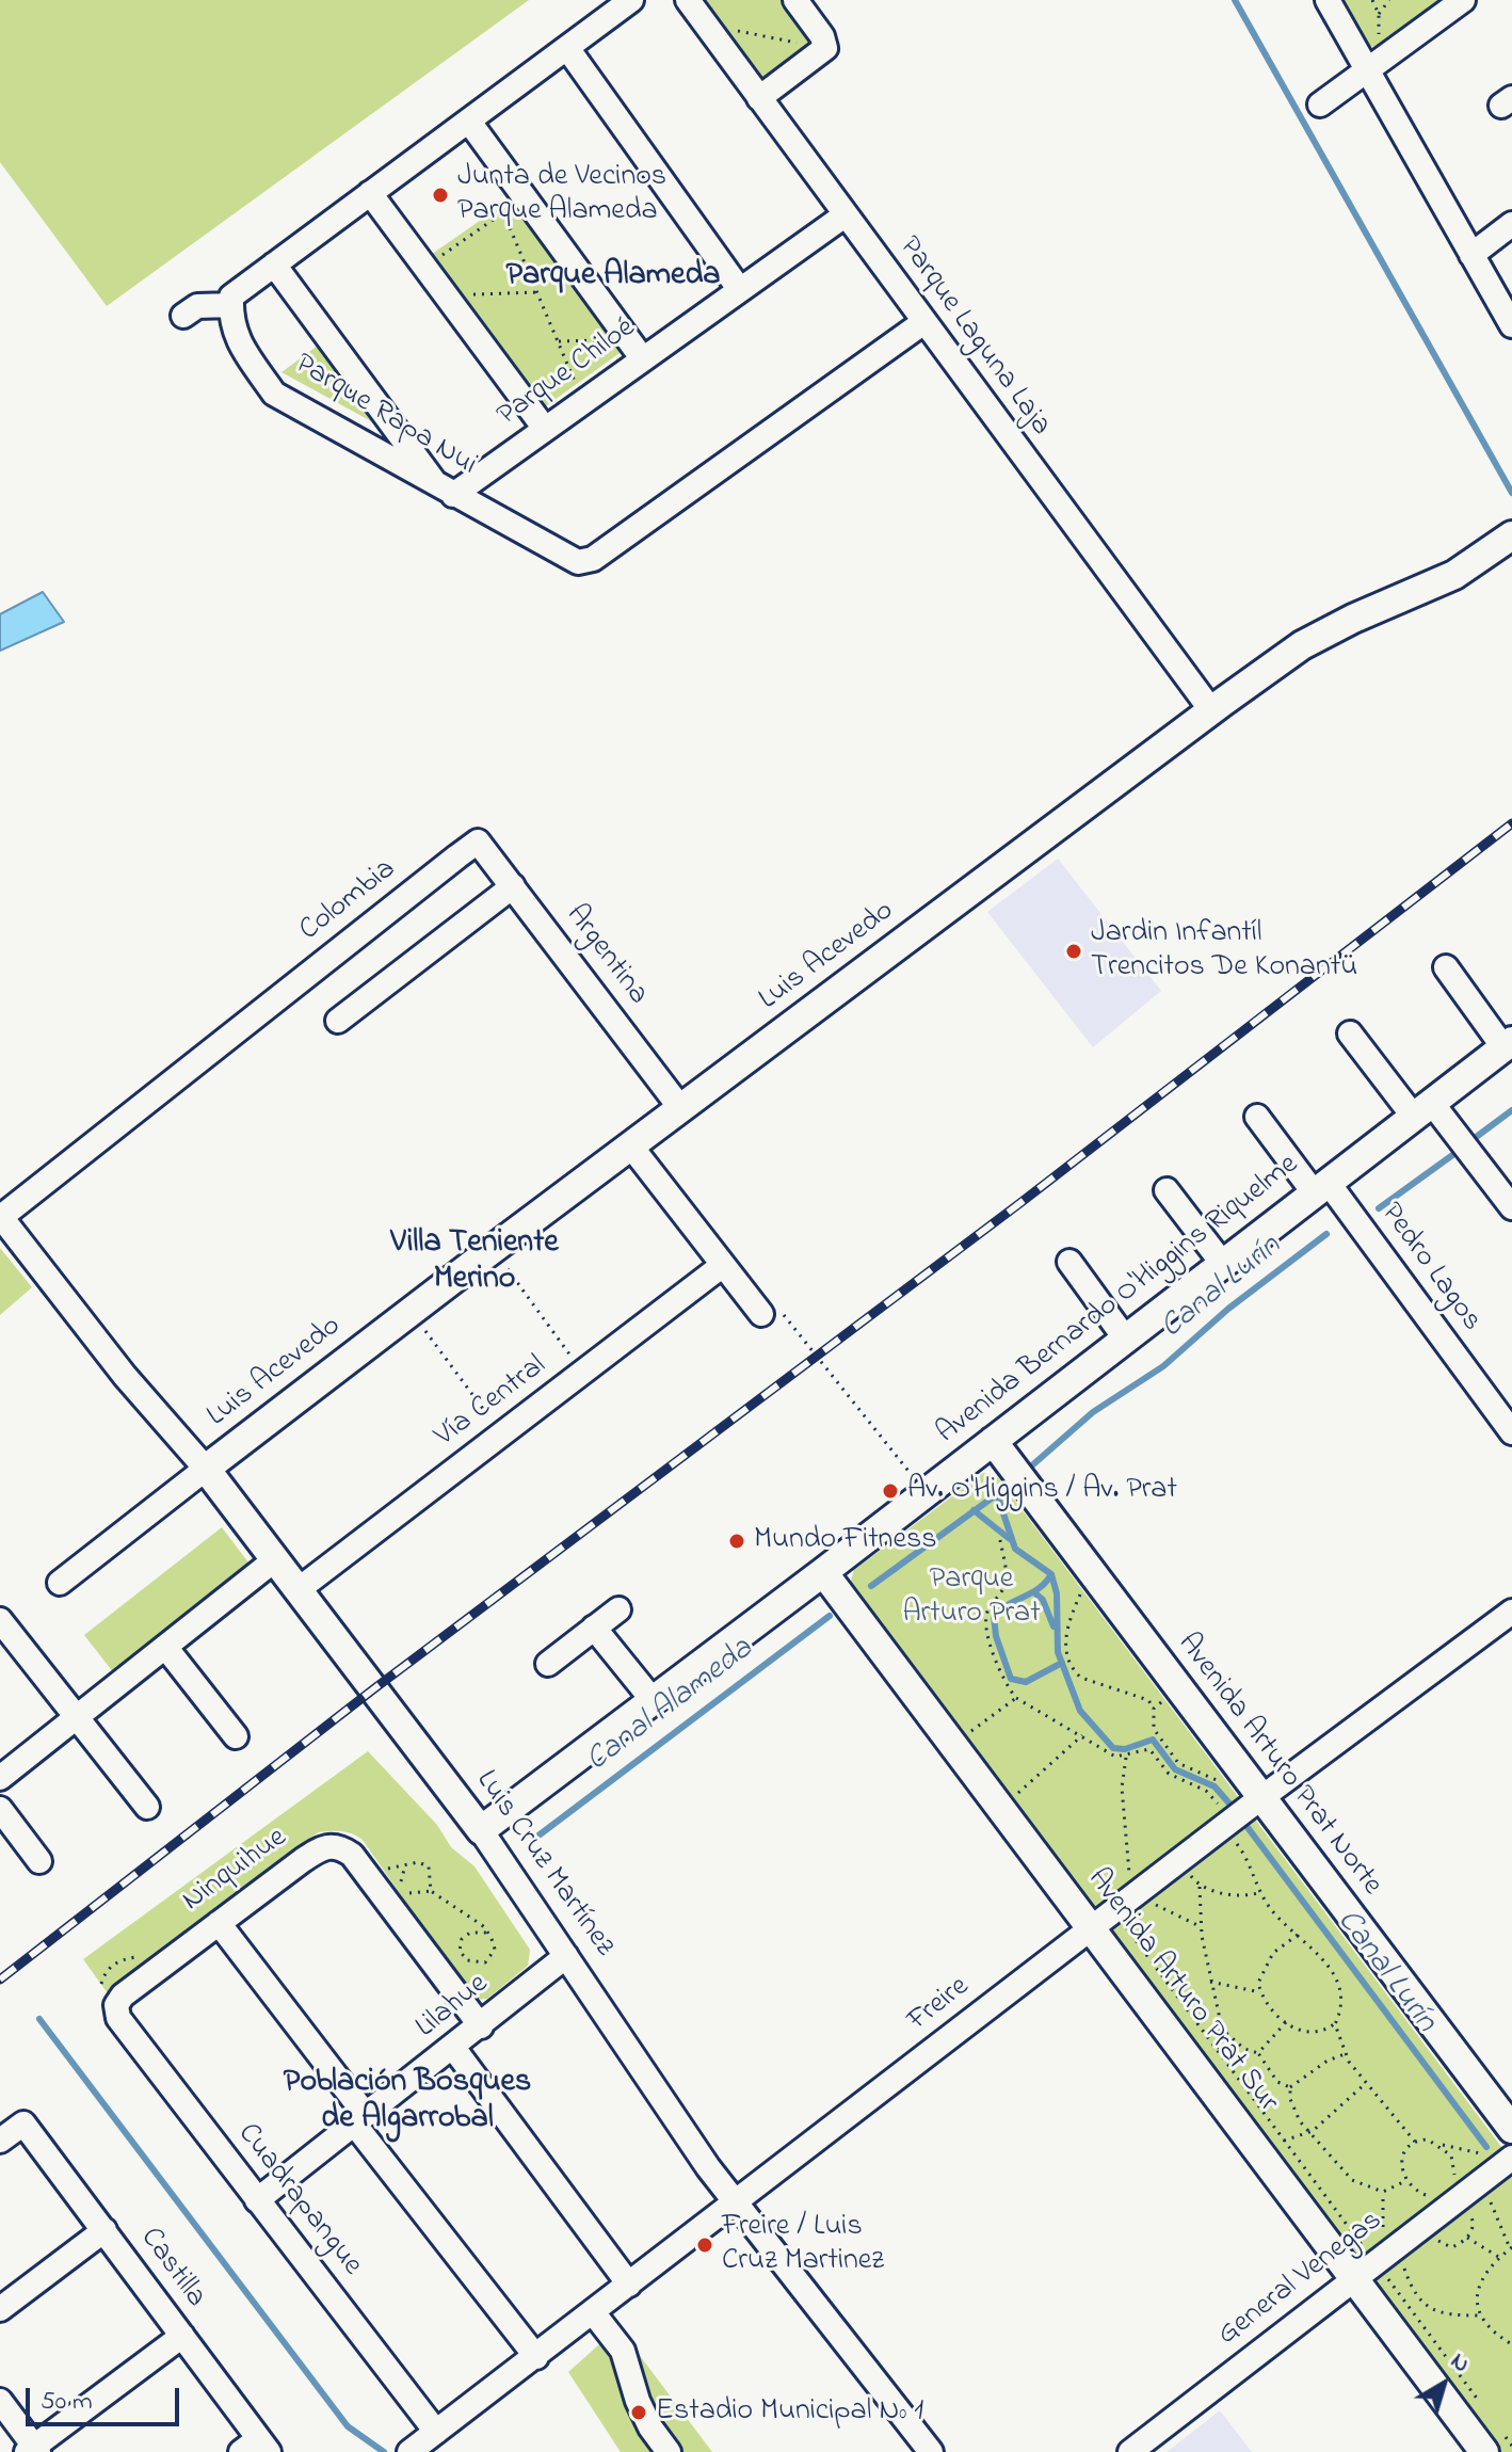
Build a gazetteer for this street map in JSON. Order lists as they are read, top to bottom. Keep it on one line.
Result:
{"streets":{"main road":["Luis Acevedo","Avenida Bernardo O'Higgins Riquelme","Avenida Arturo Prat Norte","Luis Cruz Martínez","Avenida Arturo Prat Sur"],"street":["Parque Laguna Laja","Parque Chiloé","Parque Rapa Nui","Colombia","Argentina","Pedro Lagos","Vía Central","Ninquihue","Freire","Lilahue","Cuadrapangue","Castilla","General Venegas"]},"crossings":[["Parque Laguna Laja","Parque Chiloé"],["Parque Laguna Laja","Parque Rapa Nui"],["Parque Laguna Laja","Luis Acevedo"],["Parque Chiloé","Parque Rapa Nui"],["Colombia","Argentina"],["Colombia","Luis Acevedo"],["Colombia","Luis Cruz Martínez"],["Argentina","Luis Acevedo"],["Luis Acevedo","Luis Cruz Martínez"],["Pedro Lagos","Avenida Bernardo O'Higgins Riquelme"],["Avenida Bernardo O'Higgins Riquelme","Avenida Arturo Prat Norte"],["Avenida Bernardo O'Higgins Riquelme","Luis Cruz Martínez"],["Avenida Bernardo O'Higgins Riquelme","Avenida Arturo Prat Sur"],["Vía Central","Luis Cruz Martínez"],["Avenida Arturo Prat Norte","Freire"],["Luis Cruz Martínez","Freire"],["Luis Cruz Martínez","Lilahue"],["Ninquihue","Lilahue"],["Ninquihue","Cuadrapangue"],["Avenida Arturo Prat Sur","Freire"],["Avenida Arturo Prat Sur","General Venegas"],["Freire","Cuadrapangue"],["Lilahue","Cuadrapangue"]],"districts":["Parque Alameda","Villa Teniente Merino","Población Bosques de Algarrobal"],"water":["Canal Lurín","Canal Alameda"],"parks":["Parque Arturo Prat"],"places":["Junta de Vecinos Parque Alameda","Jardin Infantíl Trencitos De Konantü","Av. O'Higgins / Av. Prat","Mundo Fitness","Freire / Luis Cruz Martinez","Estadio Municipal Nº 1"],"scale_bar":"50 m","north":"top right"}
